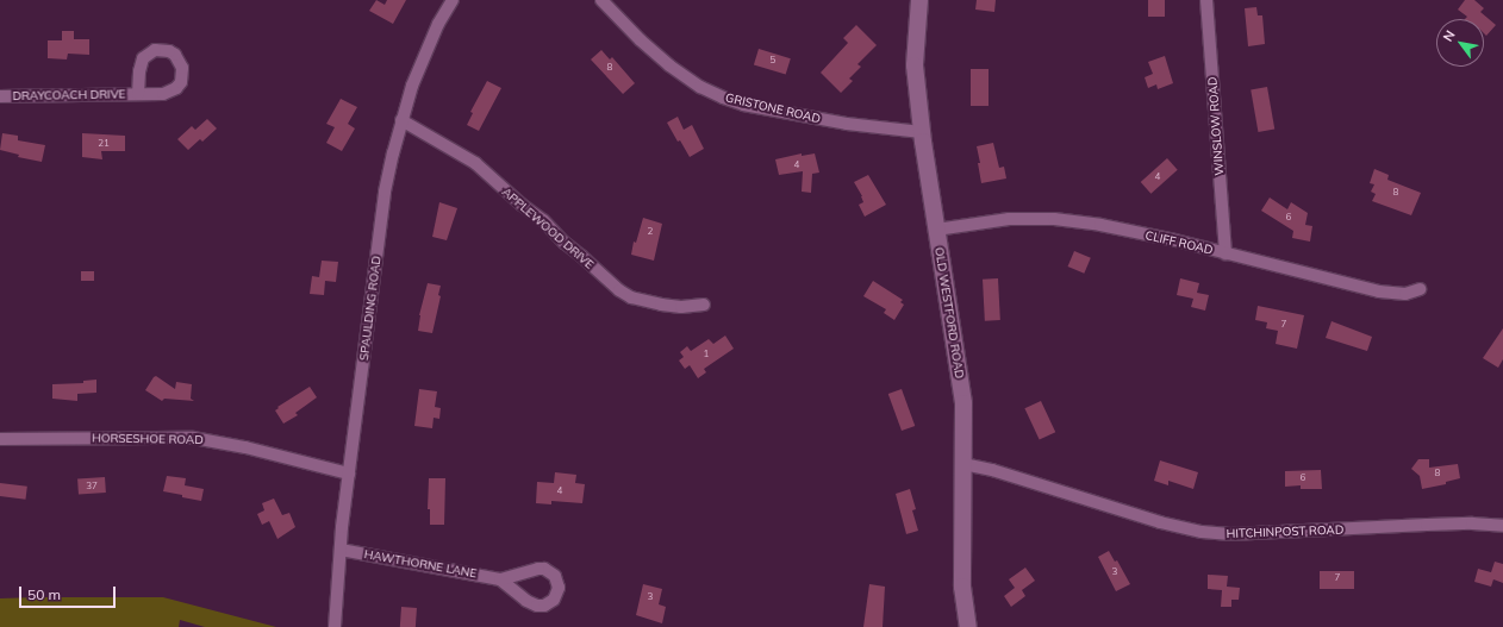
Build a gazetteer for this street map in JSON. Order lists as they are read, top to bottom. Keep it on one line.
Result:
{"streets":{"main road":["OLD WESTFORD ROAD"],"street":["DRAYCOACH DRIVE","GRISTONE ROAD","WINSLOW ROAD","APPLEWOOD DRIVE","CLIFF ROAD","SPAULDING ROAD","HORSESHOE ROAD","HITCHINPOST ROAD","HAWTHORNE LANE"]},"crossings":[["GRISTONE ROAD","OLD WESTFORD ROAD"],["WINSLOW ROAD","CLIFF ROAD"],["APPLEWOOD DRIVE","SPAULDING ROAD"],["CLIFF ROAD","OLD WESTFORD ROAD"],["SPAULDING ROAD","HORSESHOE ROAD"],["SPAULDING ROAD","HAWTHORNE LANE"],["OLD WESTFORD ROAD","HITCHINPOST ROAD"]],"house_numbers":["5","8","21","4","4","8","6","2","7","1","8","6","37","4","3","7","3"],"scale_bar":"50 m","north":"top left"}
